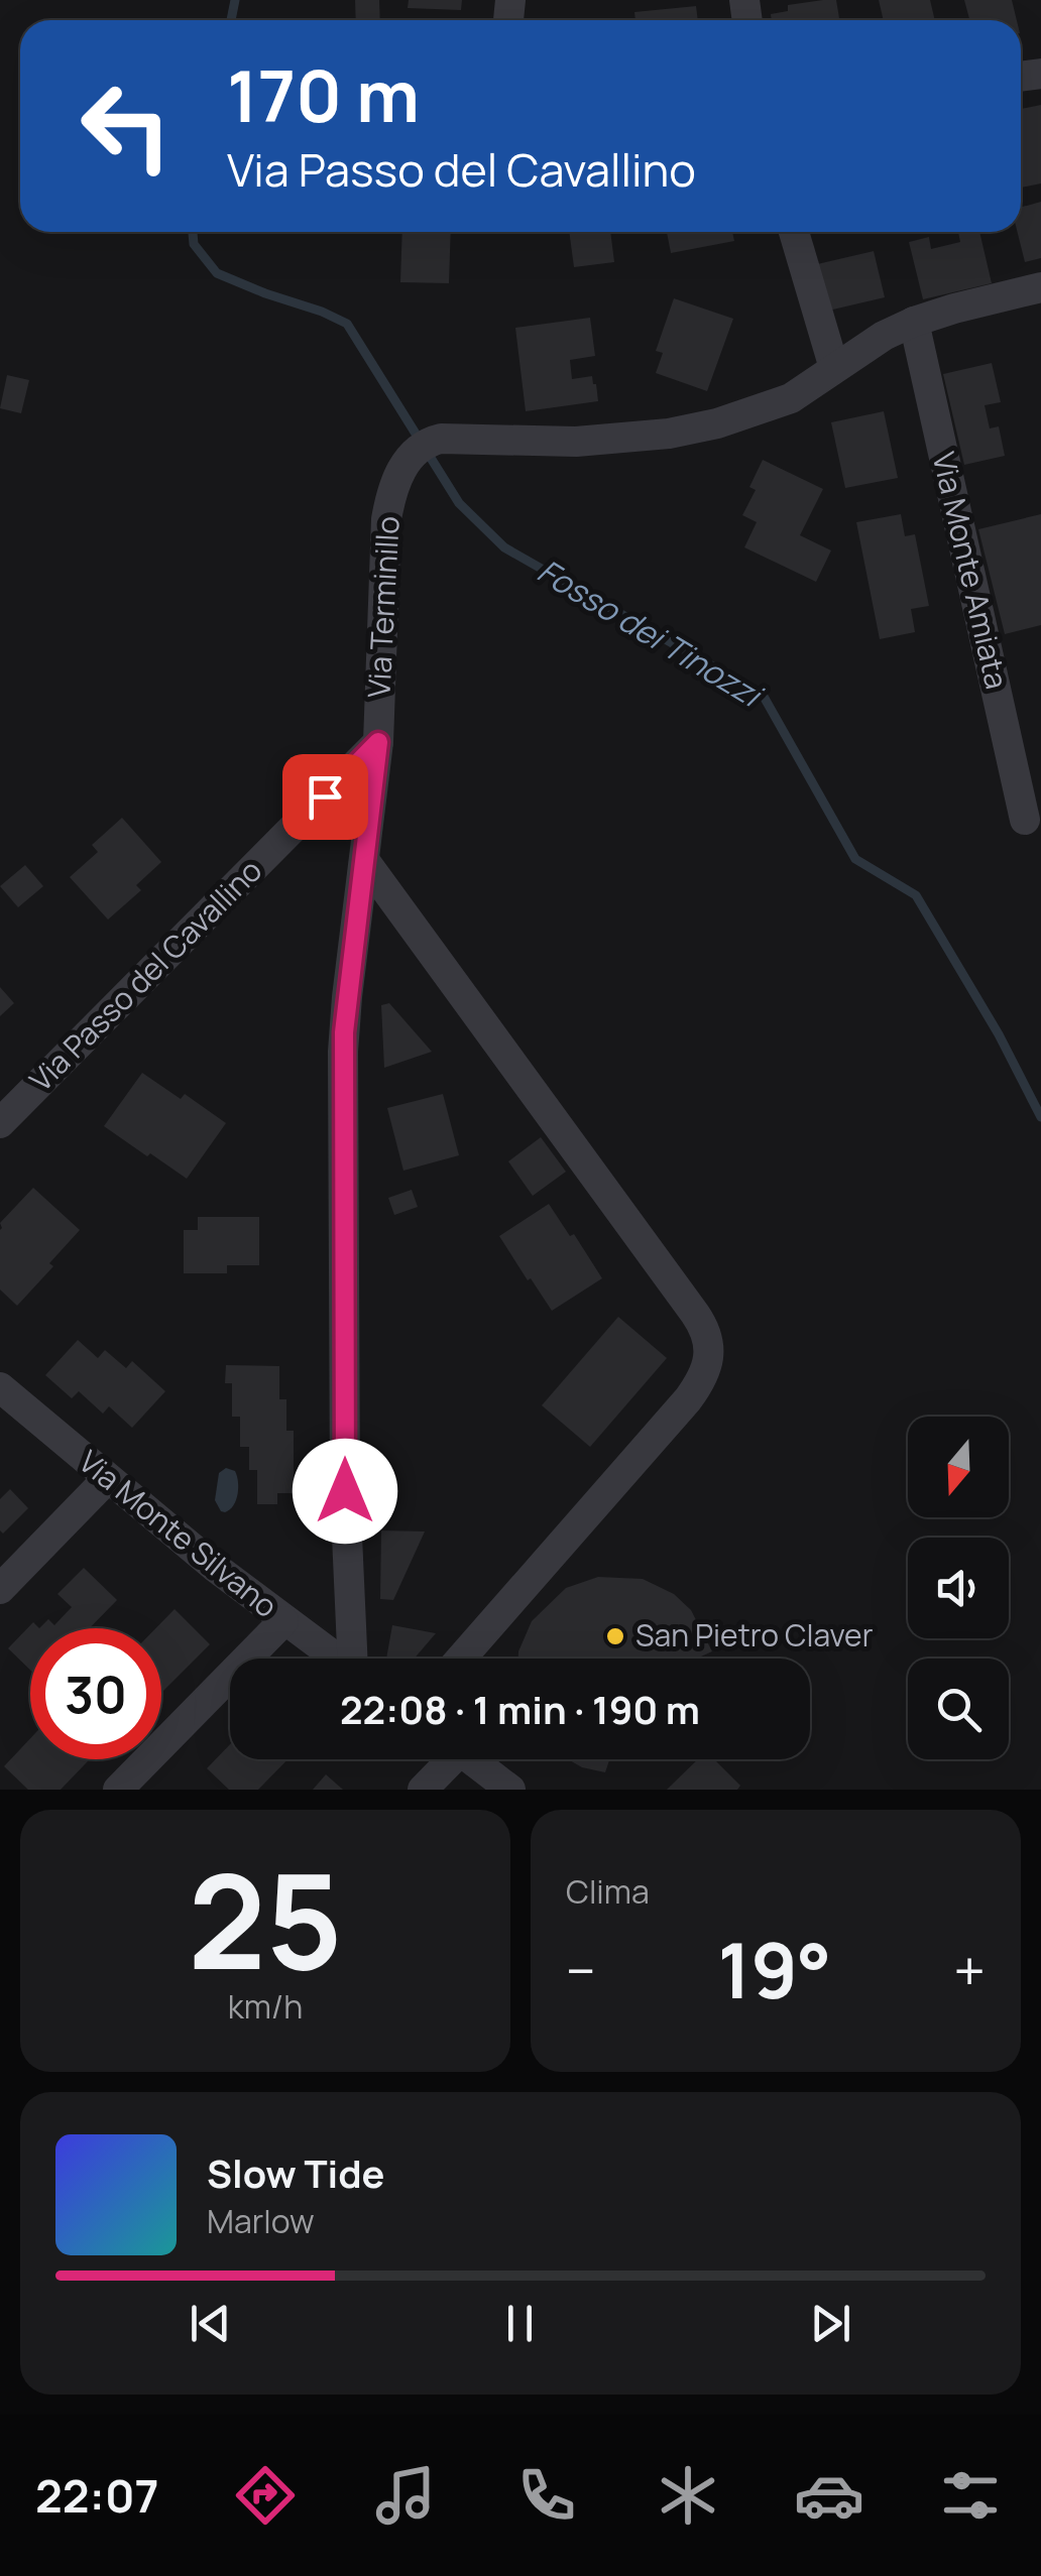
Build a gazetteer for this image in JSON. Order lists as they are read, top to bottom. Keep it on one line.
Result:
{"streets":{"street":["Via Monte Amiata","Via Terminillo","Via Passo del Cavallino","Via Monte Silvano"]},"crossings":[["Via Monte Amiata","Via Terminillo"],["Via Terminillo","Via Passo del Cavallino"]],"water":["Fosso dei Tinozzi"],"places":["San Pietro Claver"],"north":"bottom","page":{"turn":["170 m","Via Passo del Cavallino"],"limit":"30","trip":"22:08 · 1 min · 190 m","tile":[["25","km/h"],"Clima"],"heat":["−","19°","+"],"song":["Slow Tide","Marlow"],"tabs":"22:07"}}
